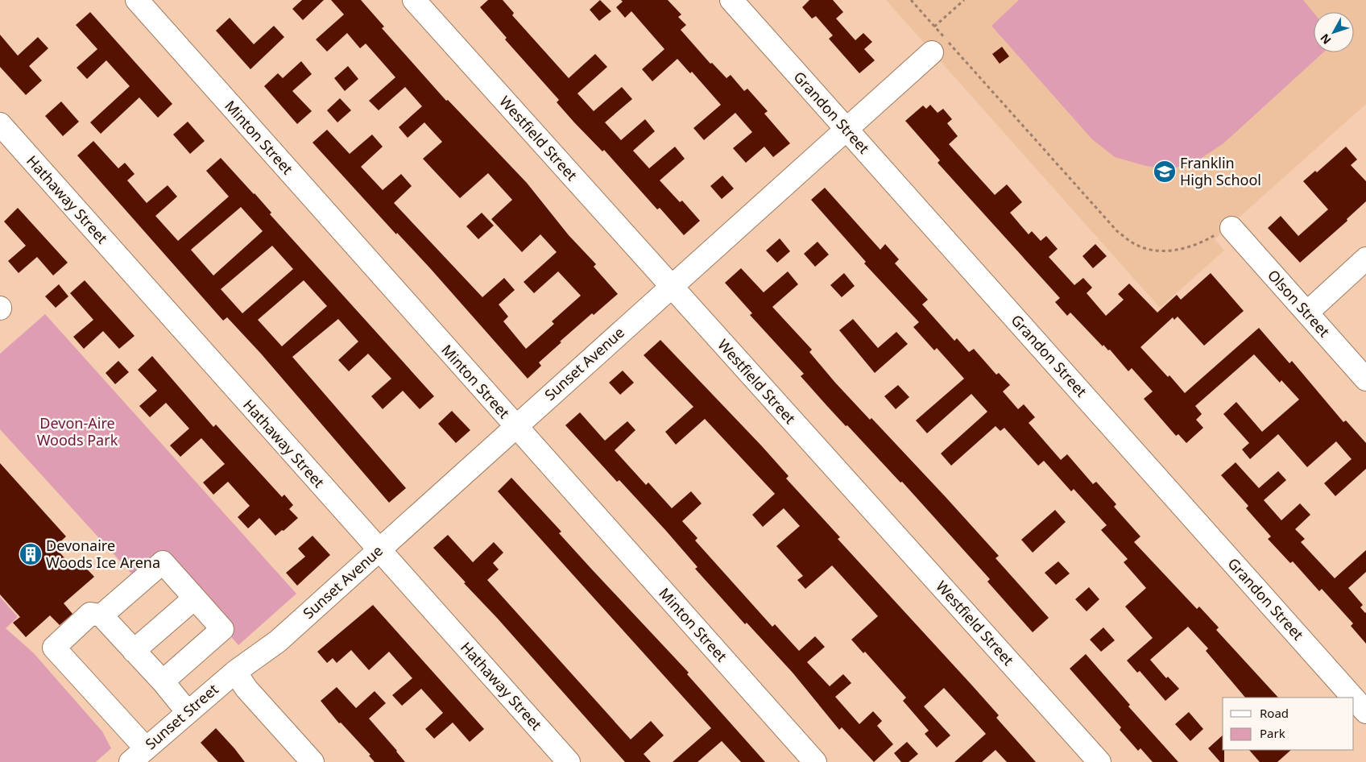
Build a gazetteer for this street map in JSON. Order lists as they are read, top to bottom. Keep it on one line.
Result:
{"streets":{"street":["Grandon Street","Minton Street","Westfield Street","Hathaway Street","Olson Street","Sunset Avenue","Sunset Street"]},"crossings":[["Grandon Street","Sunset Avenue"],["Minton Street","Sunset Avenue"],["Westfield Street","Sunset Avenue"],["Hathaway Street","Sunset Avenue"],["Sunset Avenue","Sunset Street"]],"parks":["Devon-Aire Woods Park"],"places":{"school or university":["Franklin High School"],"building":["Devonaire Woods Ice Arena"]},"legend":["Road","Park"],"north":"bottom left"}
